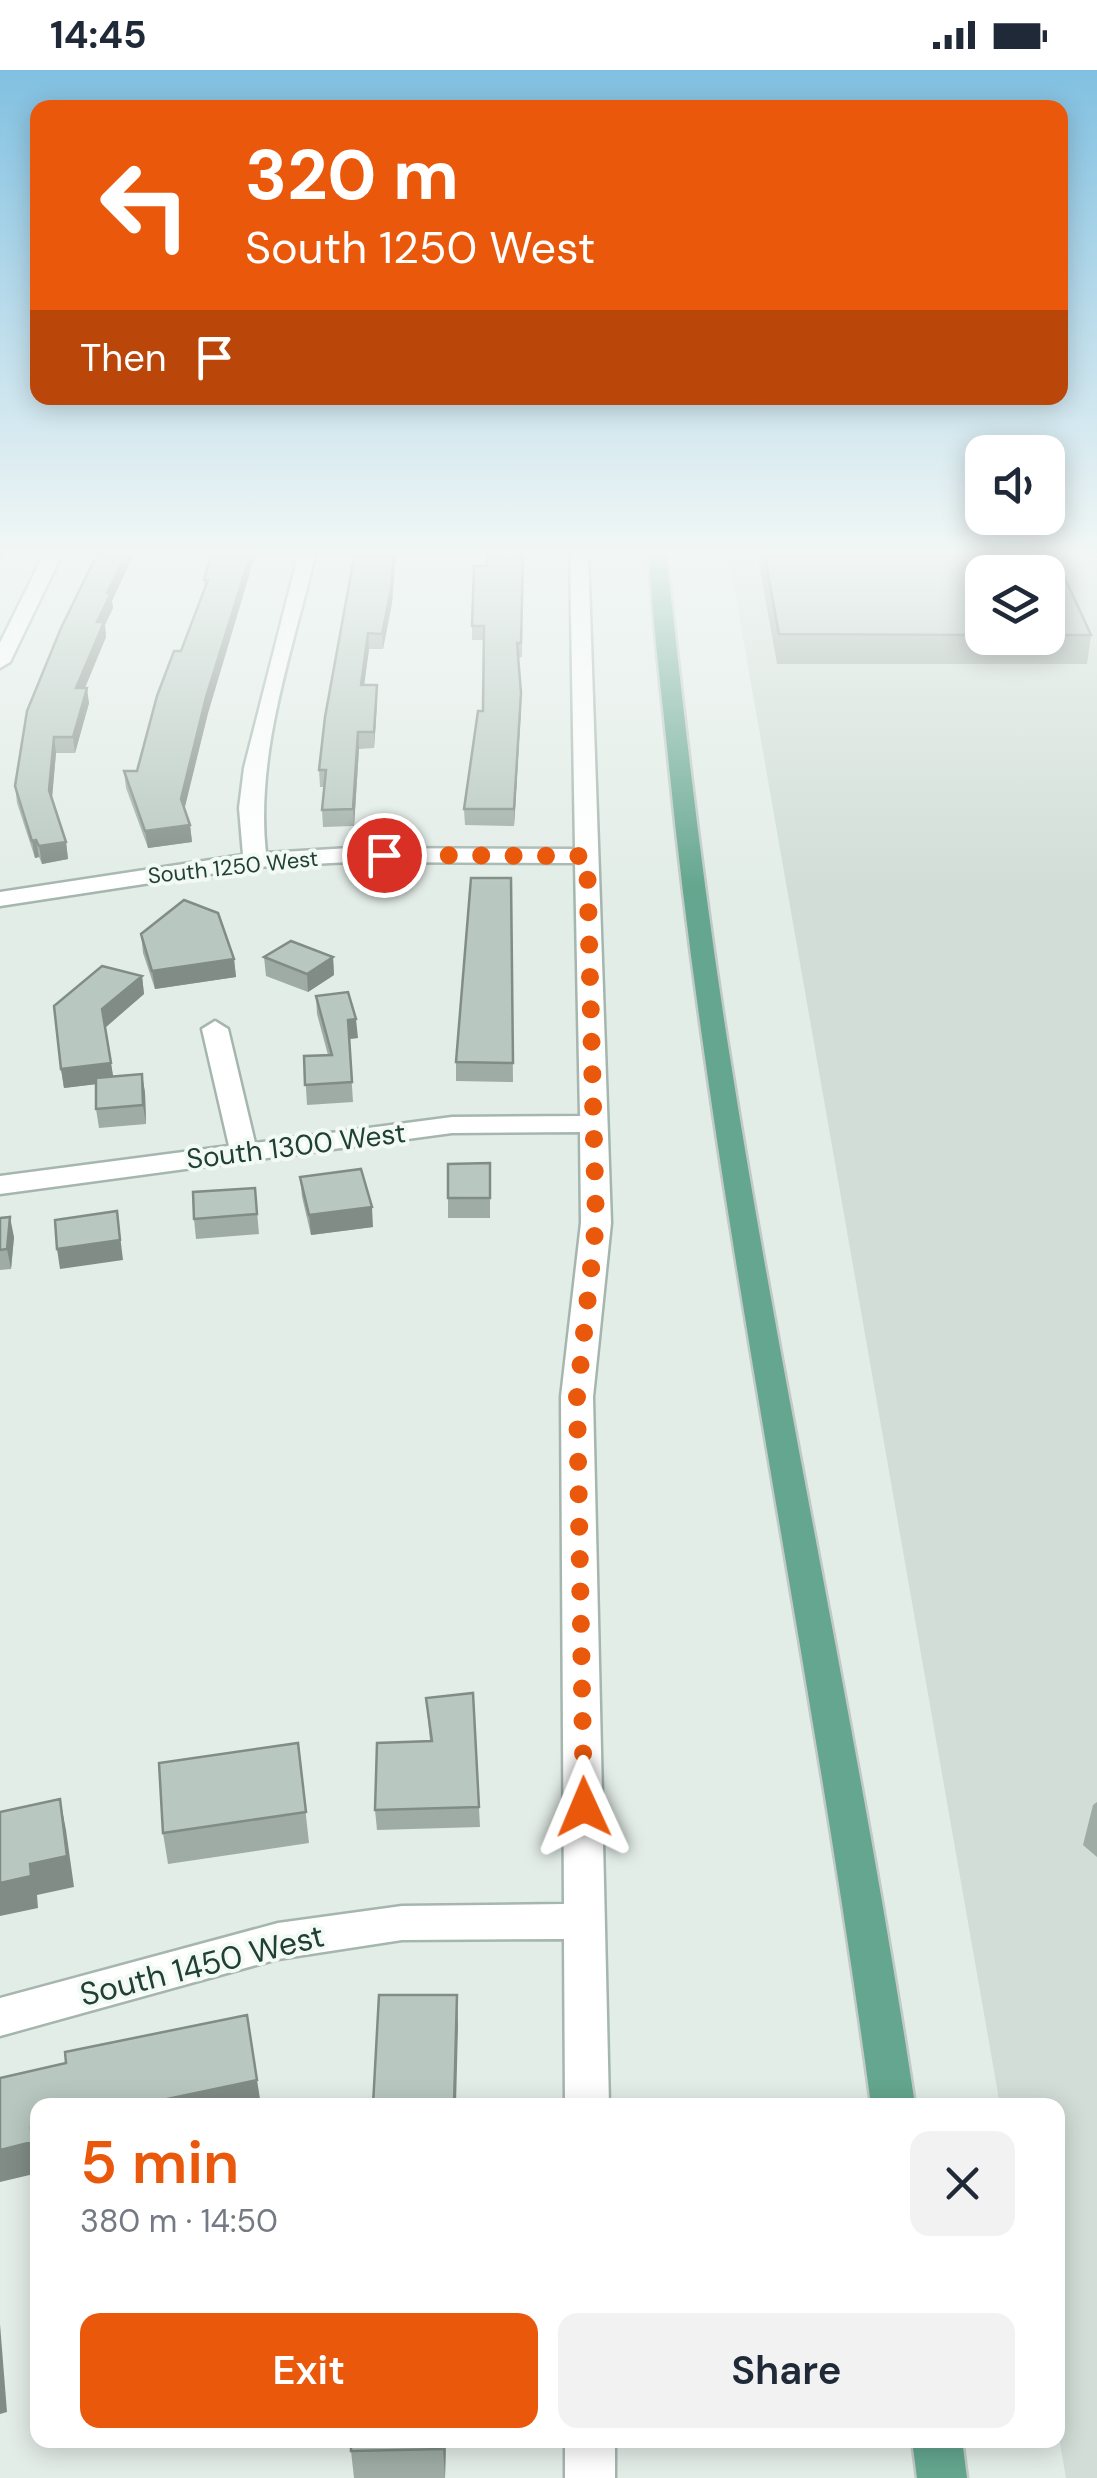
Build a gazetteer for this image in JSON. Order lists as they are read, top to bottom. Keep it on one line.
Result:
{"streets":{"street":["South 1250 West","South 1300 West","South 1450 West"]},"page":{"status":"14:45","turn":["320 m","South 1250 West"],"then":"Then","heading":["5 min","380 m · 14:50"],"buttons":["Exit","Share"]}}
